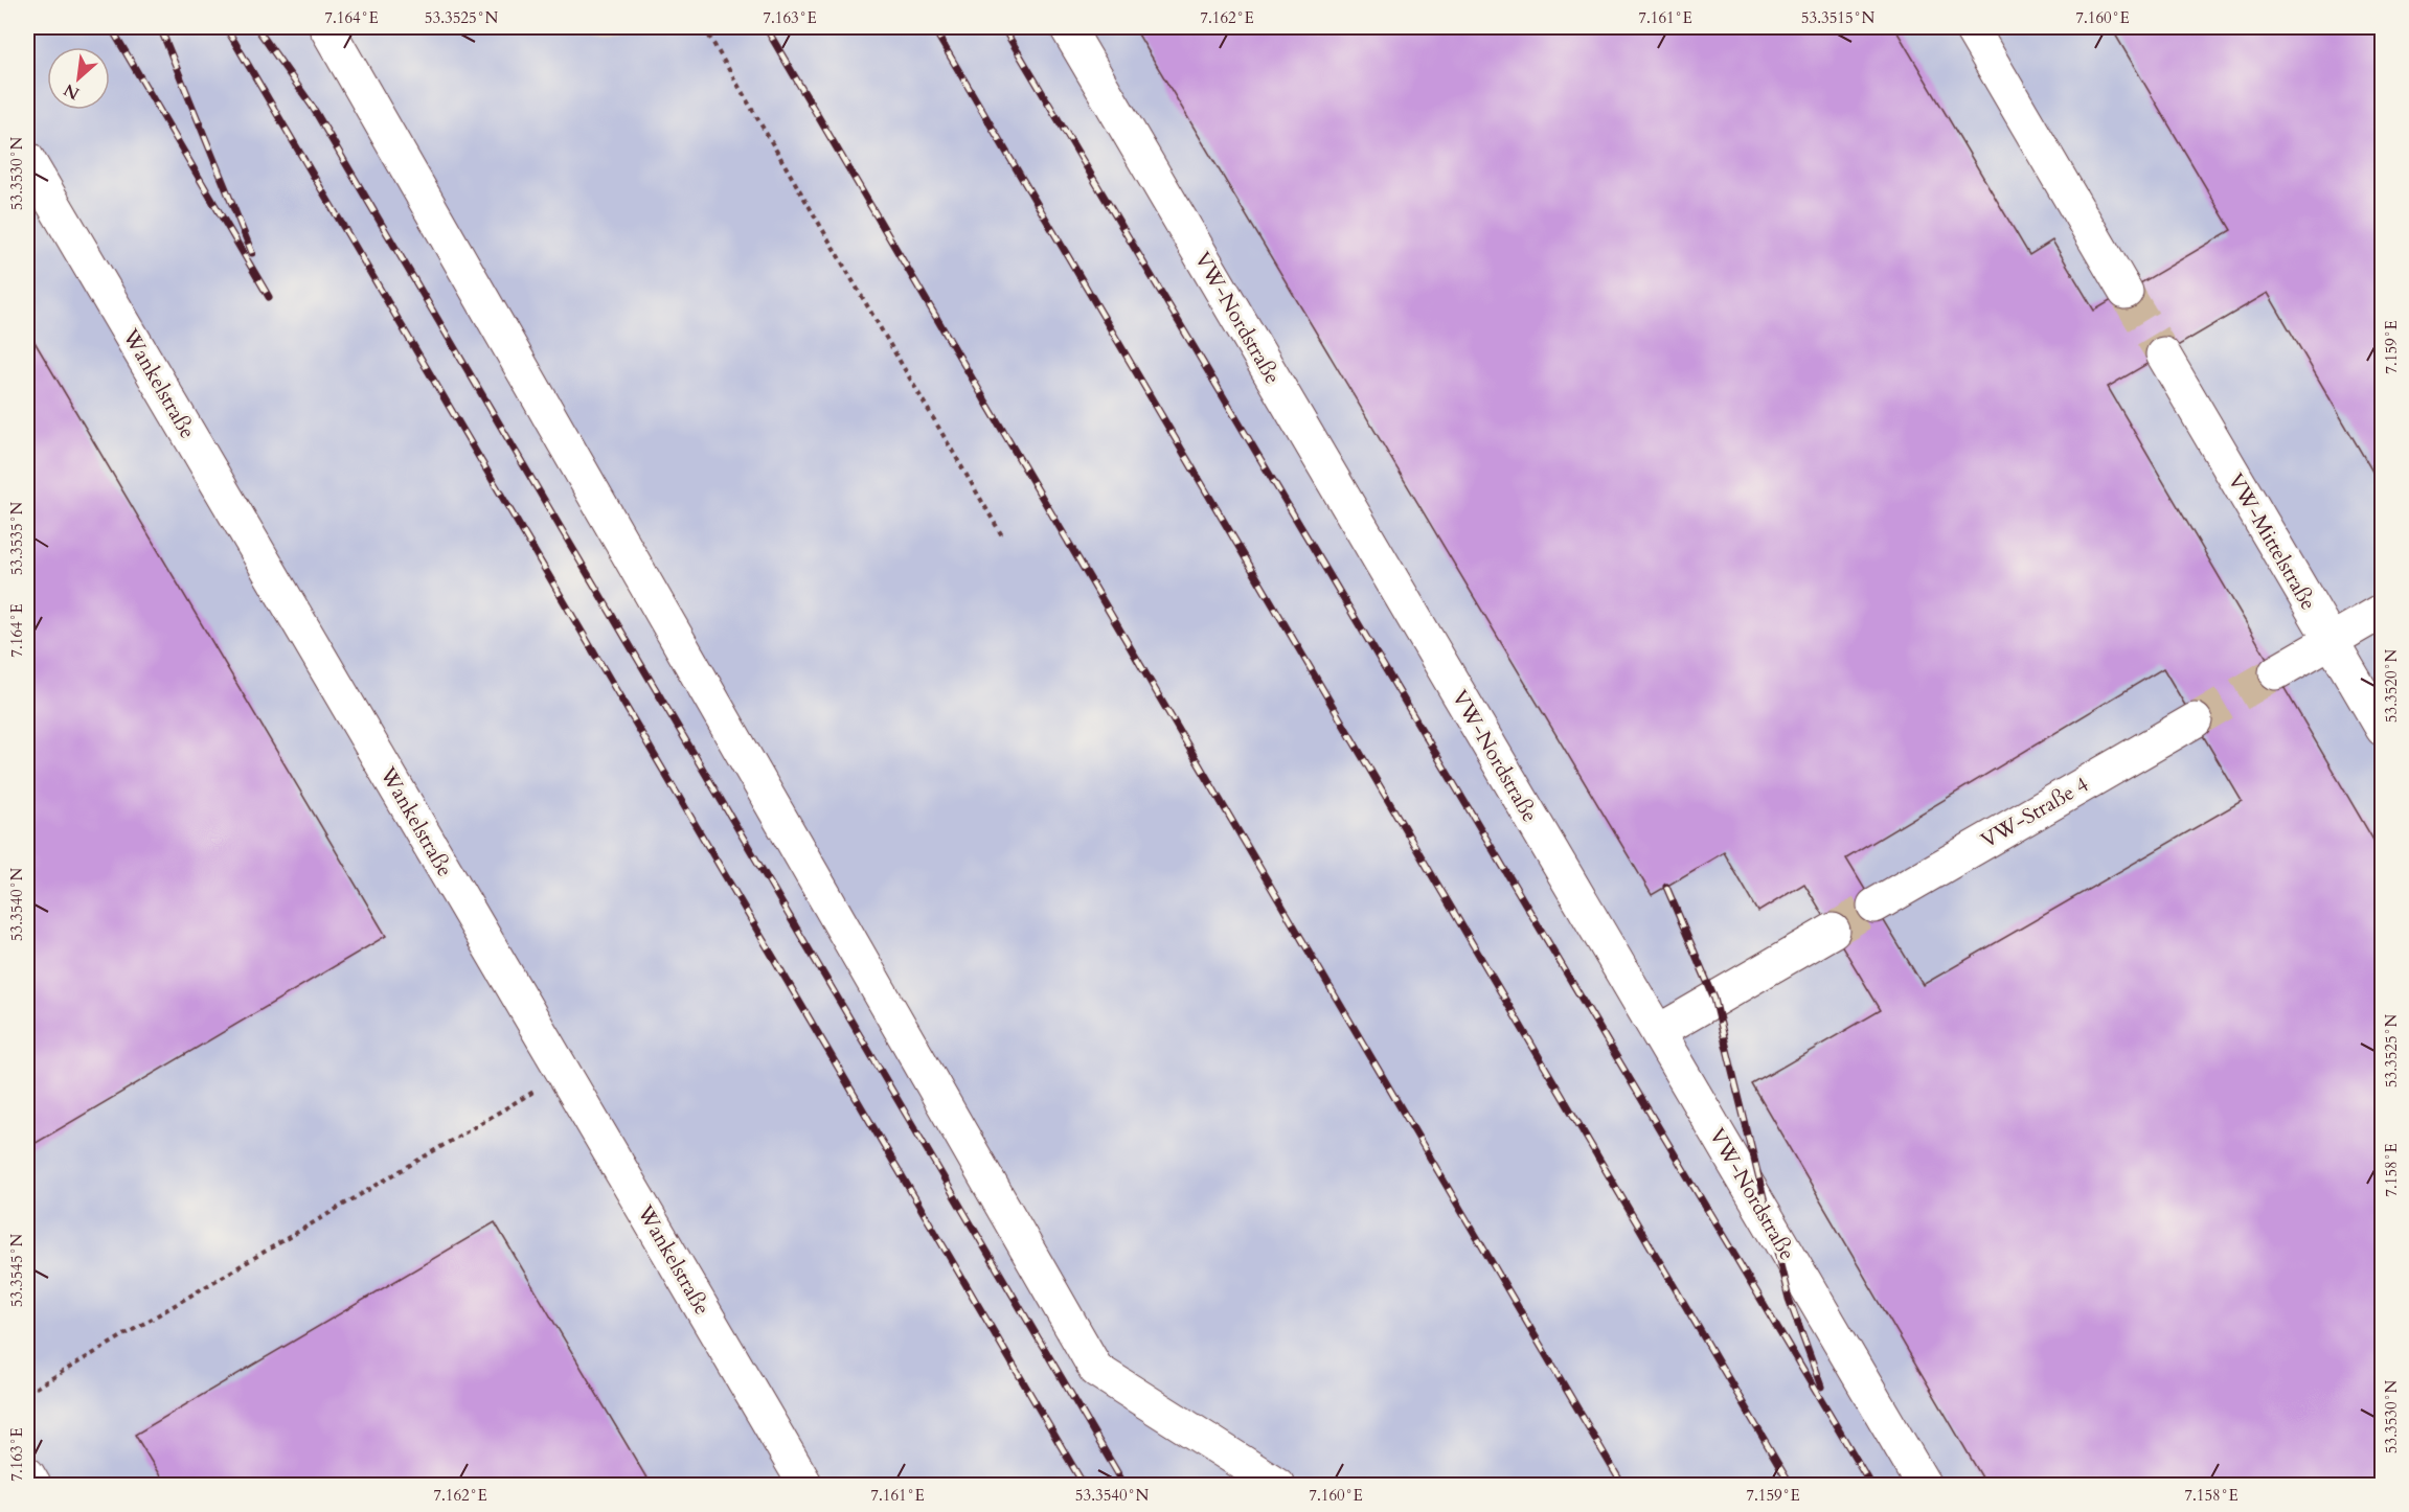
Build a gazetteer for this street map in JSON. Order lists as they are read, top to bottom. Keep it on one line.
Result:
{"streets":{"street":["VW-Nordstraße","Wankelstraße","VW-Mittelstraße","VW-Straße 4"]},"north":"bottom left","coordinates":["7.164°E","53.3525°N","7.163°E","7.162°E","7.161°E","53.3515°N","7.160°E","53.3530°N","7.159°E","53.3535°N","53.3520°N","53.3540°N","7.158°E","53.3545°N"]}
